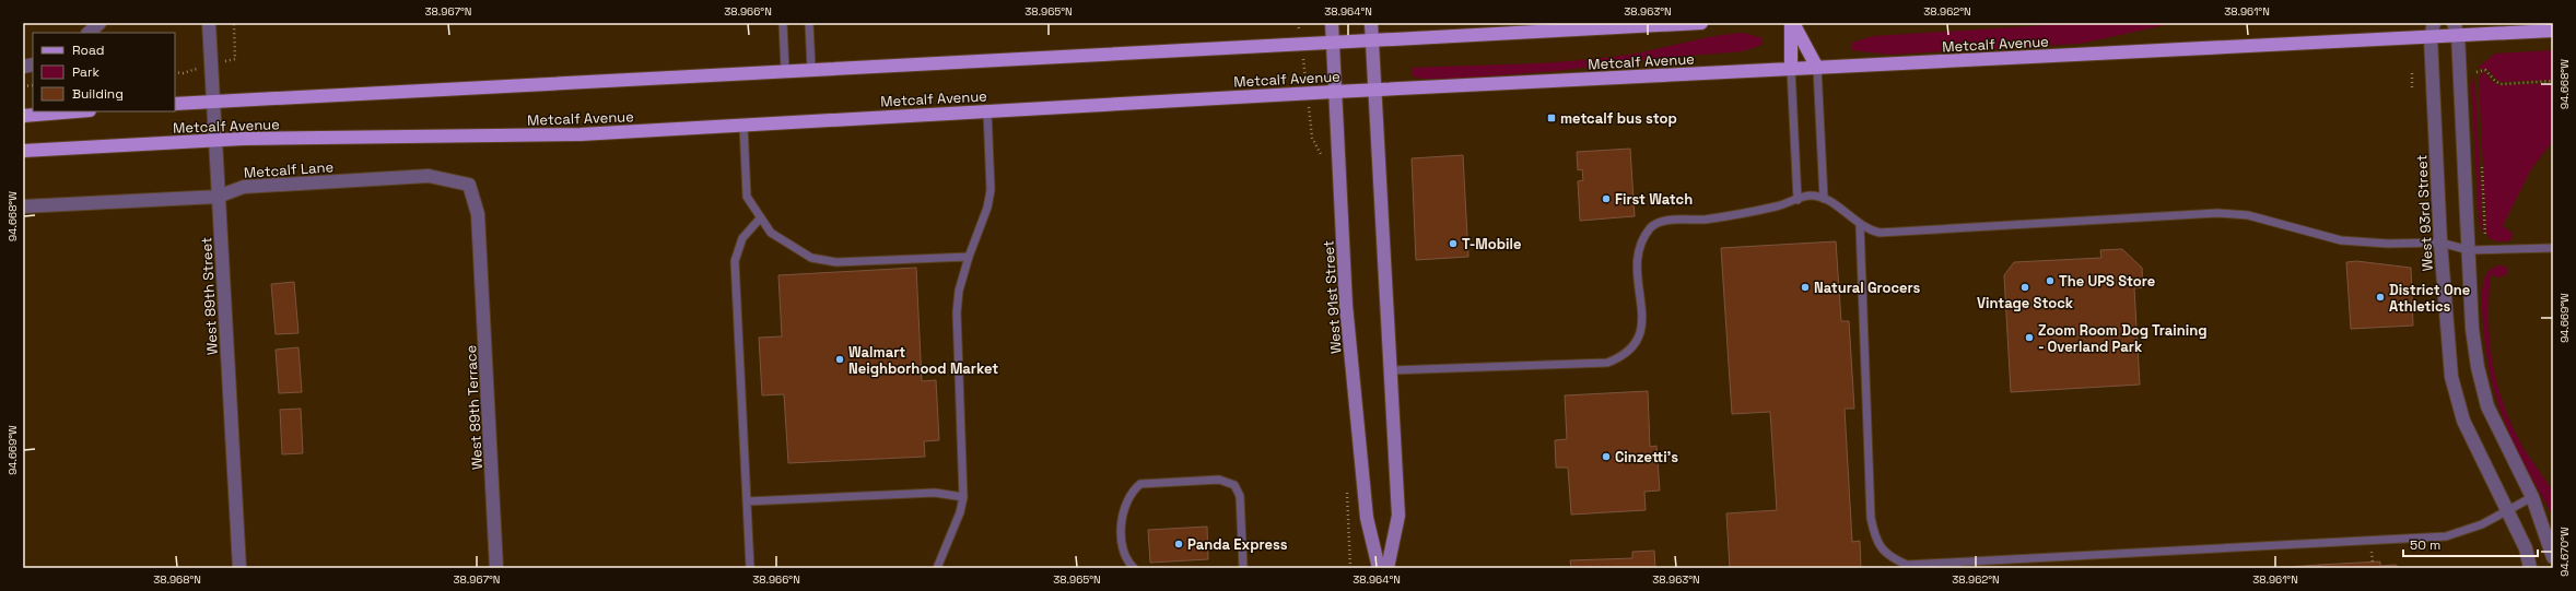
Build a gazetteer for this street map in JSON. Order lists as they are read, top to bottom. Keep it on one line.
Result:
{"streets":{"main road":["Metcalf Avenue"],"street":["Metcalf Lane","West 93rd Street","West 89th Street","West 91st Street","West 89th Terrace"]},"crossings":[["Metcalf Avenue","West 93rd Street"],["Metcalf Avenue","West 89th Street"],["Metcalf Avenue","West 91st Street"],["Metcalf Lane","West 89th Street"],["Metcalf Lane","West 89th Terrace"]],"places":{"transit":["metcalf bus stop"],"other":["First Watch","T-Mobile","The UPS Store","Natural Grocers","Vintage Stock","District One Athletics","Zoom Room Dog Training - Overland Park","Walmart Neighborhood Market","Cinzetti's","Panda Express"]},"legend":["Road","Park","Building"],"scale_bar":"50 m","coordinates":["38.967°N","38.966°N","38.965°N","38.964°N","38.963°N","38.962°N","38.961°N","94.668°W","94.669°W","94.670°W","38.968°N"]}
